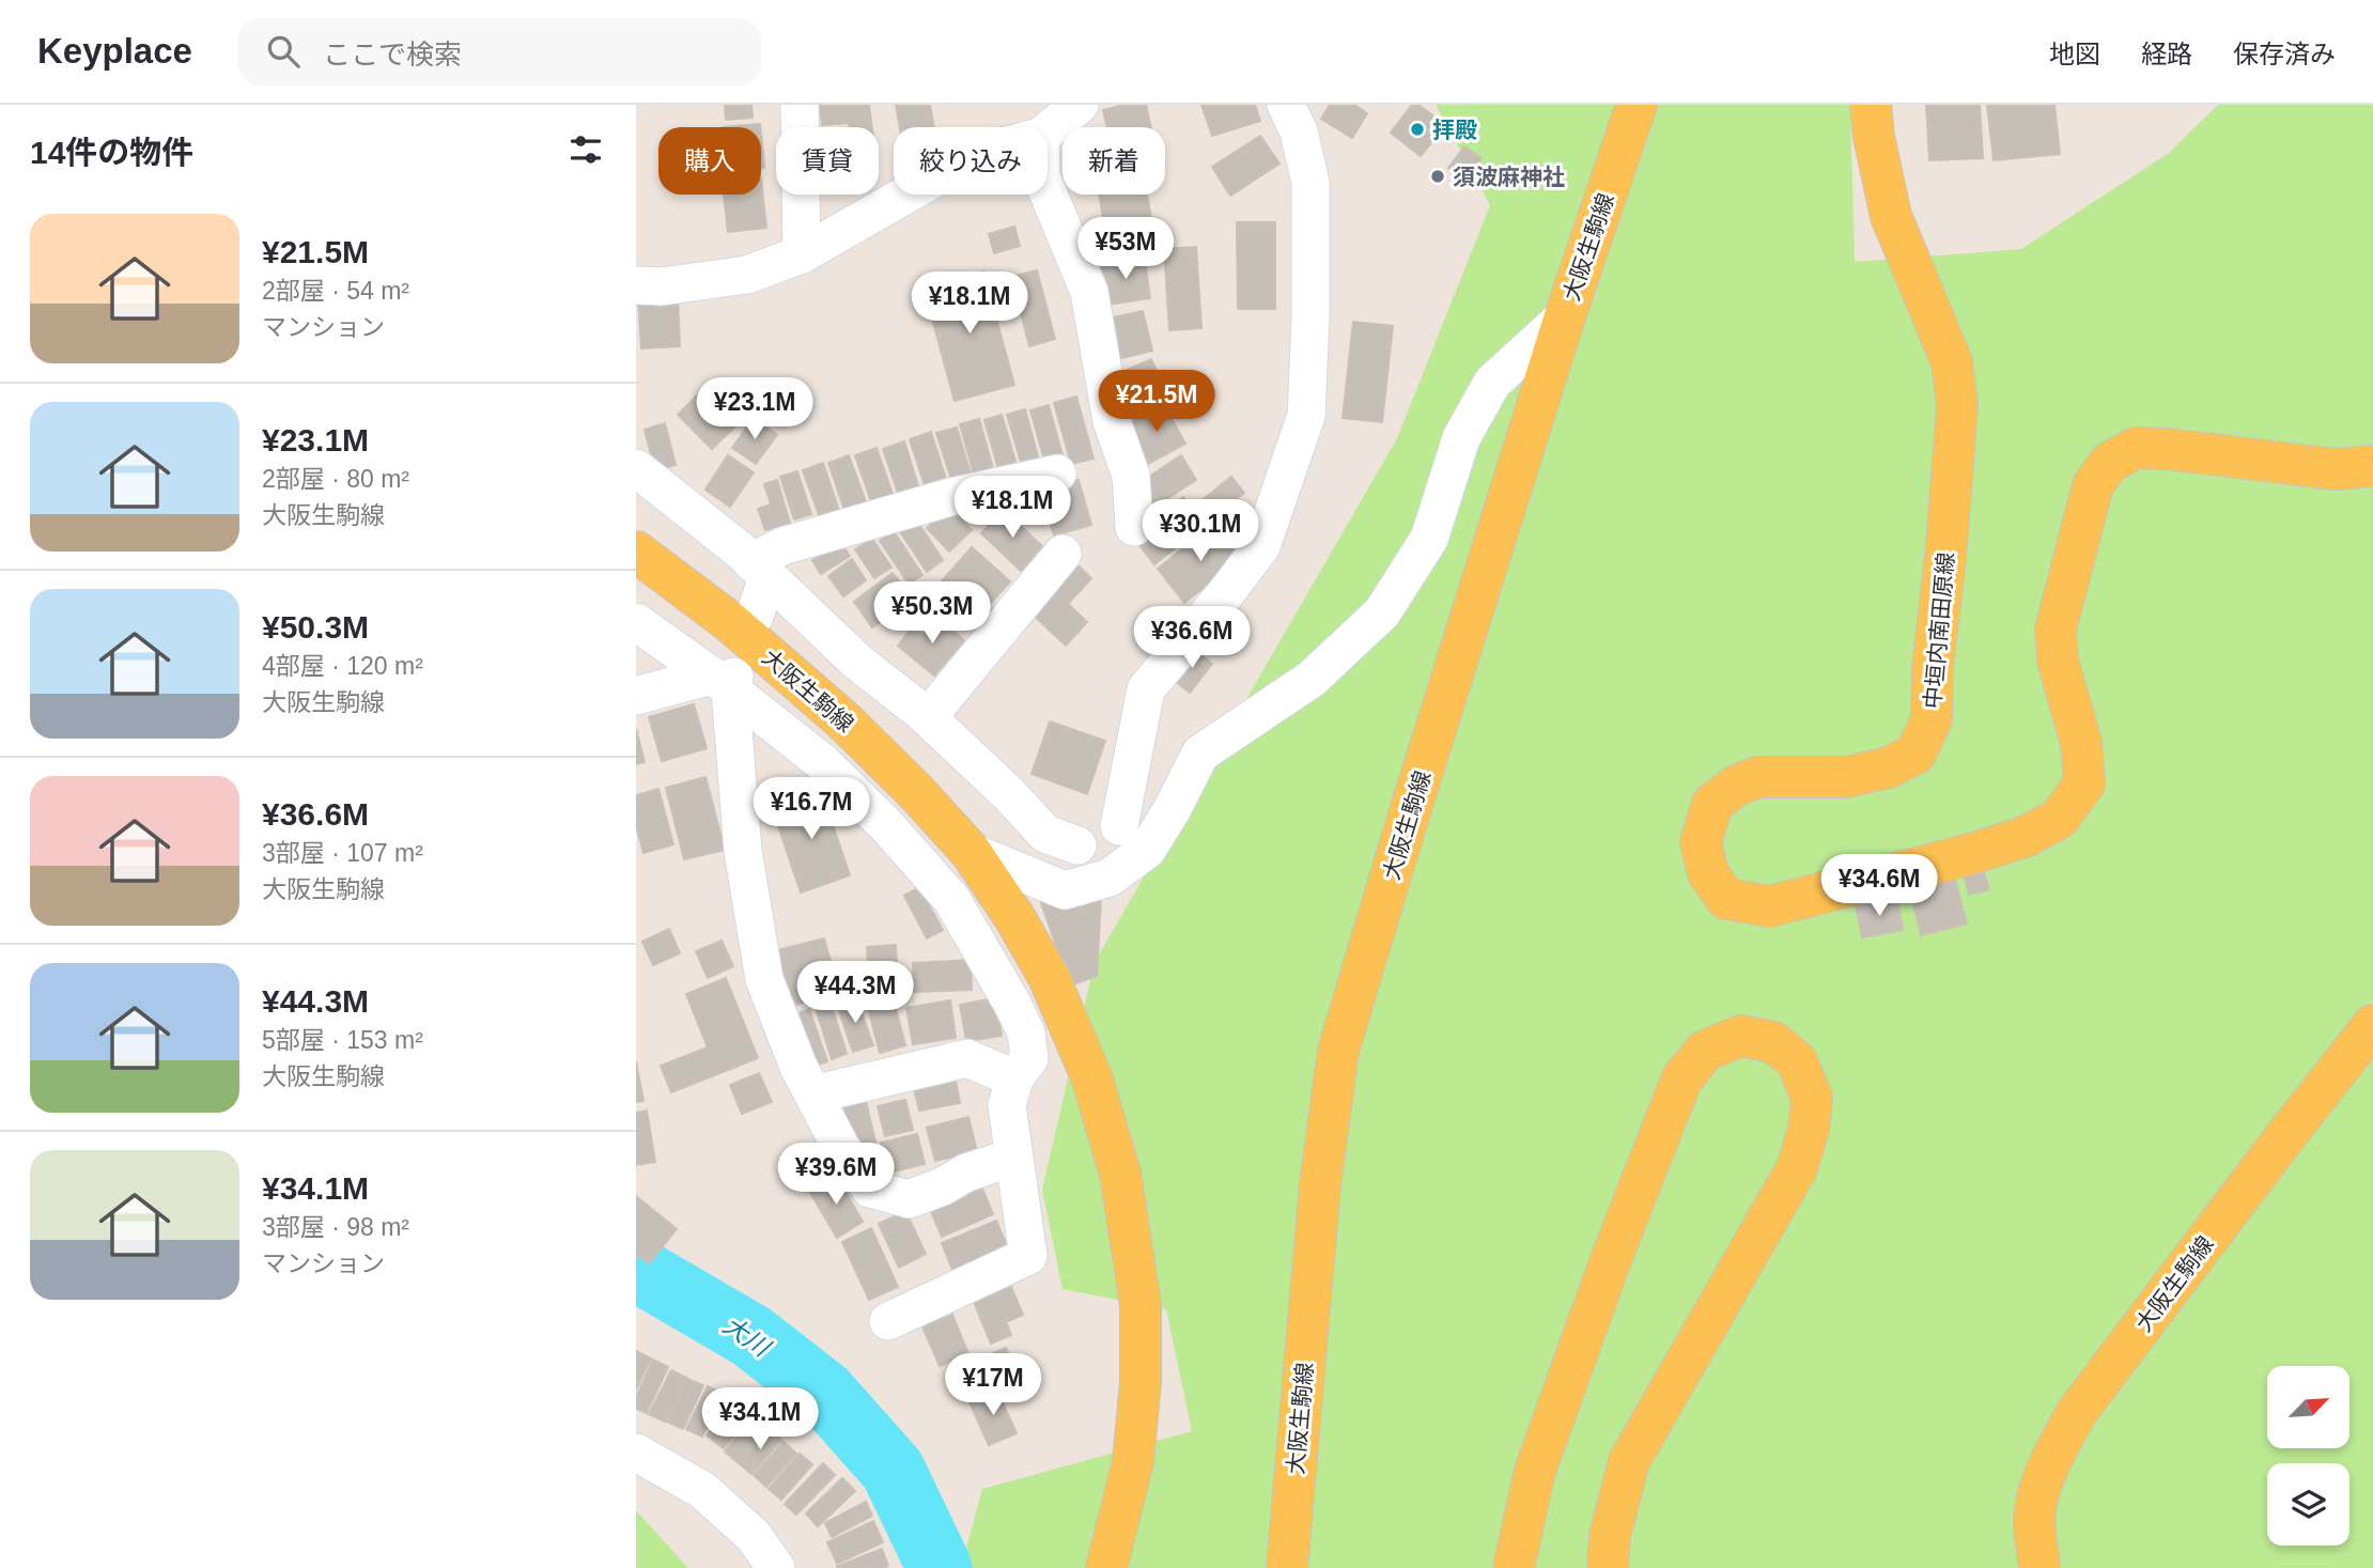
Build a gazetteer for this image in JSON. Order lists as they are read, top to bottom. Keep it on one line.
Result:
{"streets":{"main road":["大阪生駒線","中垣内南田原線"]},"water":["大川"],"places":["拝殿","須波麻神社"],"north":"top right","page":{"header":"Keyplace","search":"ここで検索","nav":["地図","経路","保存済み"],"heading":"14件の物件","chip":["購入","賃貸","絞り込み","新着"],"list":[{"name":"¥21.5M","note":"2部屋 · 54 m² · マンション"},{"name":"¥23.1M","note":"2部屋 · 80 m² · 大阪生駒線"},{"name":"¥50.3M","note":"4部屋 · 120 m² · 大阪生駒線"},{"name":"¥36.6M","note":"3部屋 · 107 m² · 大阪生駒線"},{"name":"¥44.3M","note":"5部屋 · 153 m² · 大阪生駒線"},{"name":"¥34.1M","note":"3部屋 · 98 m² · マンション"}],"price":["¥53M","¥18.1M","¥21.5M","¥23.1M","¥18.1M","¥30.1M","¥50.3M","¥36.6M","¥16.7M","¥34.6M","¥44.3M","¥39.6M","¥17M","¥34.1M"]}}
